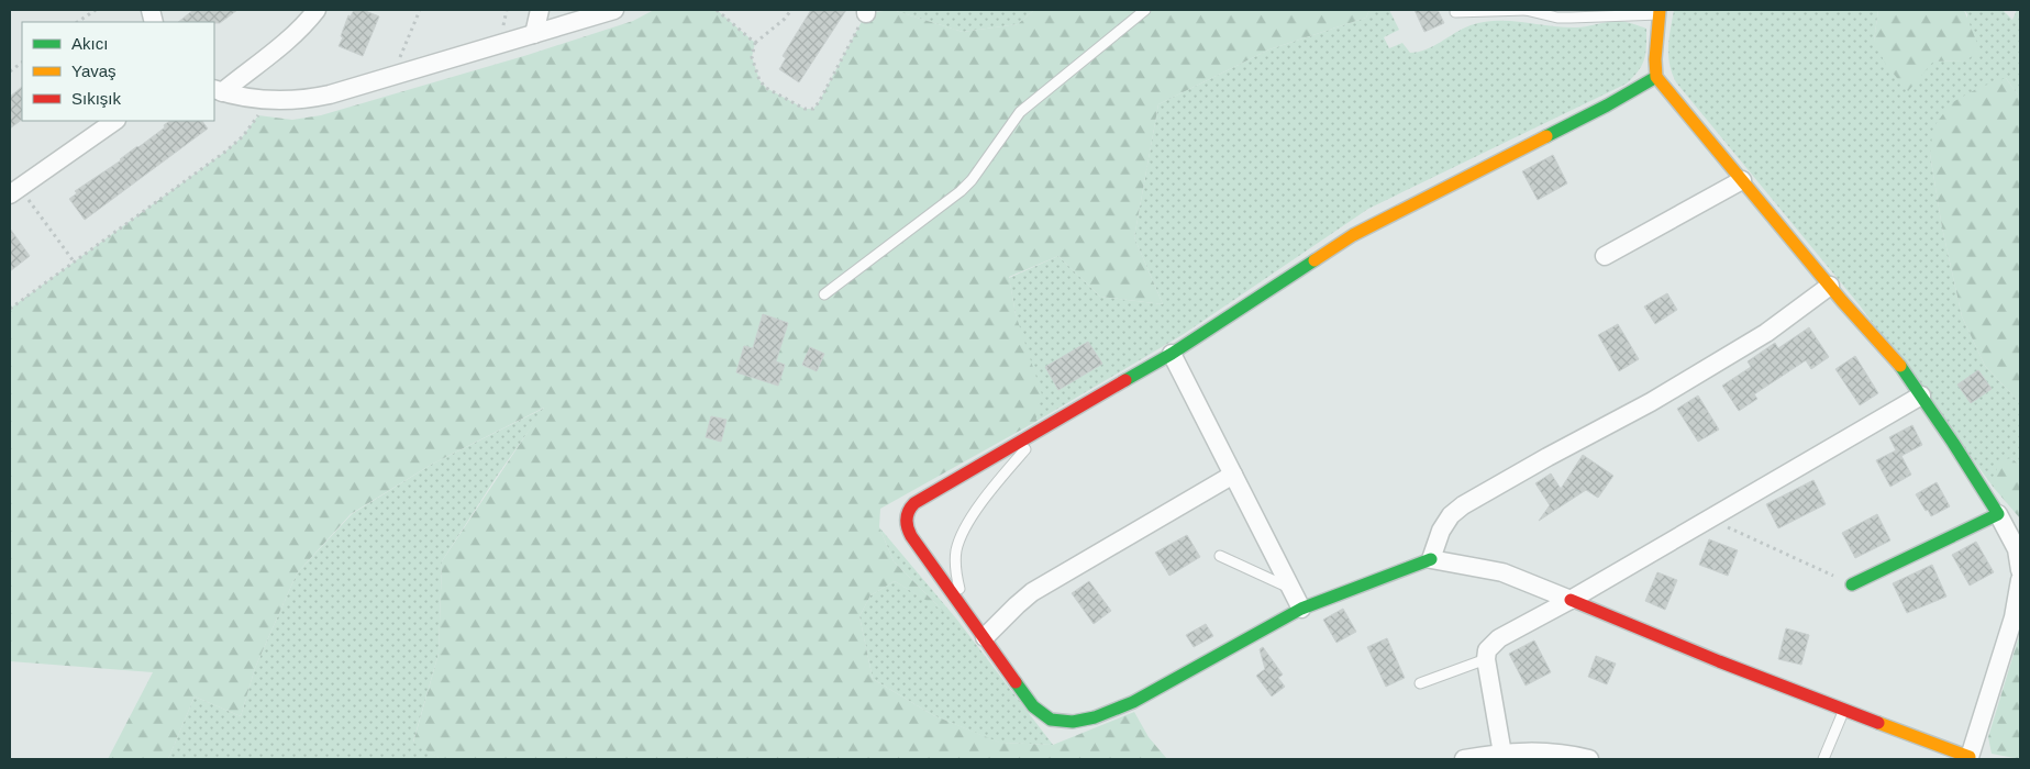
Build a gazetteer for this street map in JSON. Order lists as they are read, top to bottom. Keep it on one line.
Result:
{"legend":["Akıcı","Yavaş","Sıkışık"]}
